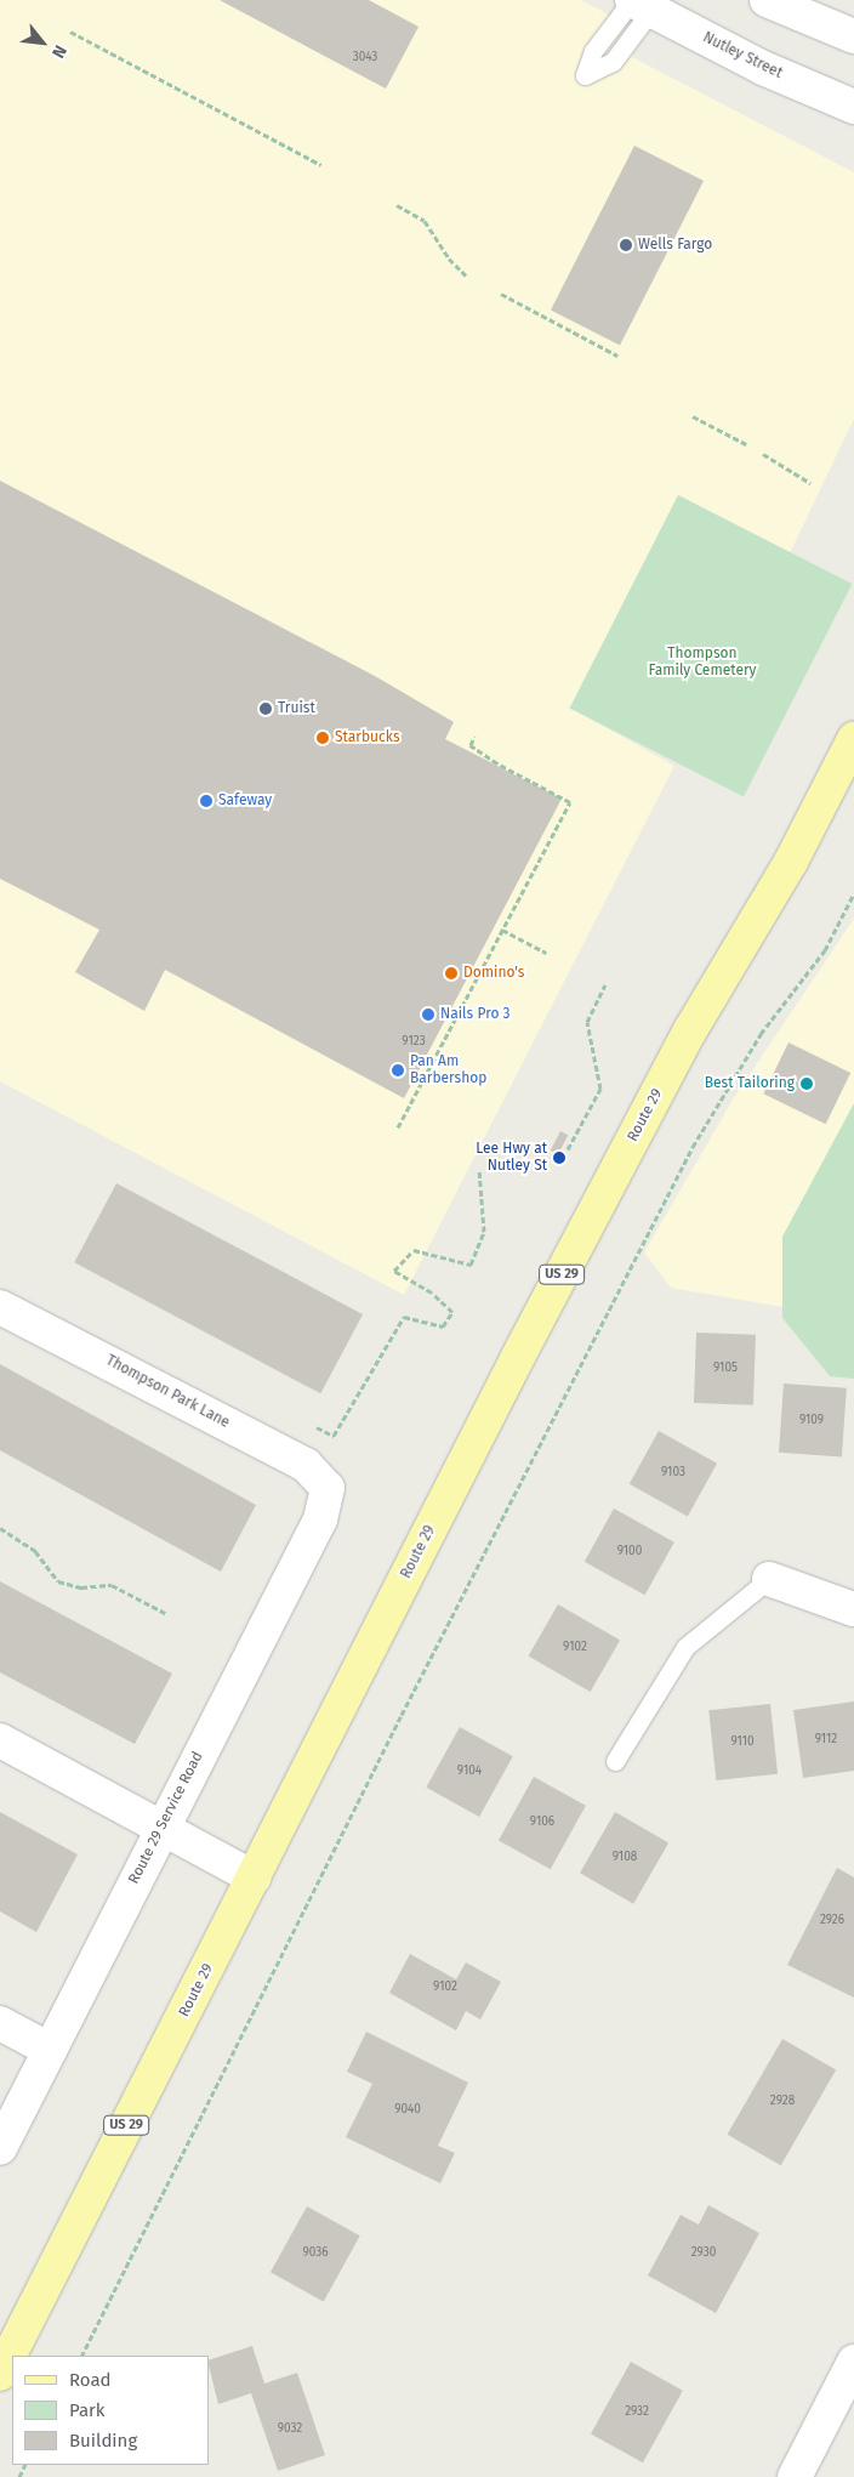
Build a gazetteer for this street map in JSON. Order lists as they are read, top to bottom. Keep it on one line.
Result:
{"streets":{"main road":["Route 29","US 29"],"street":["Nutley Street","Thompson Park Lane","Route 29 Service Road"]},"crossings":[["Thompson Park Lane","Route 29 Service Road"]],"parks":["Thompson Family Cemetery"],"places":["Wells Fargo","Truist","Starbucks","Safeway","Domino's","Nails Pro 3","Pan Am Barbershop","Best Tailoring","Lee Hwy at Nutley St"],"house_numbers":["3043","9123","9105","9109","9103","9100","9102","9112","9110","9104","9106","9108","2926","9102","2928","9040","9036","2930","2932","9032"],"legend":["Road","Park","Building"],"north":"bottom right"}
